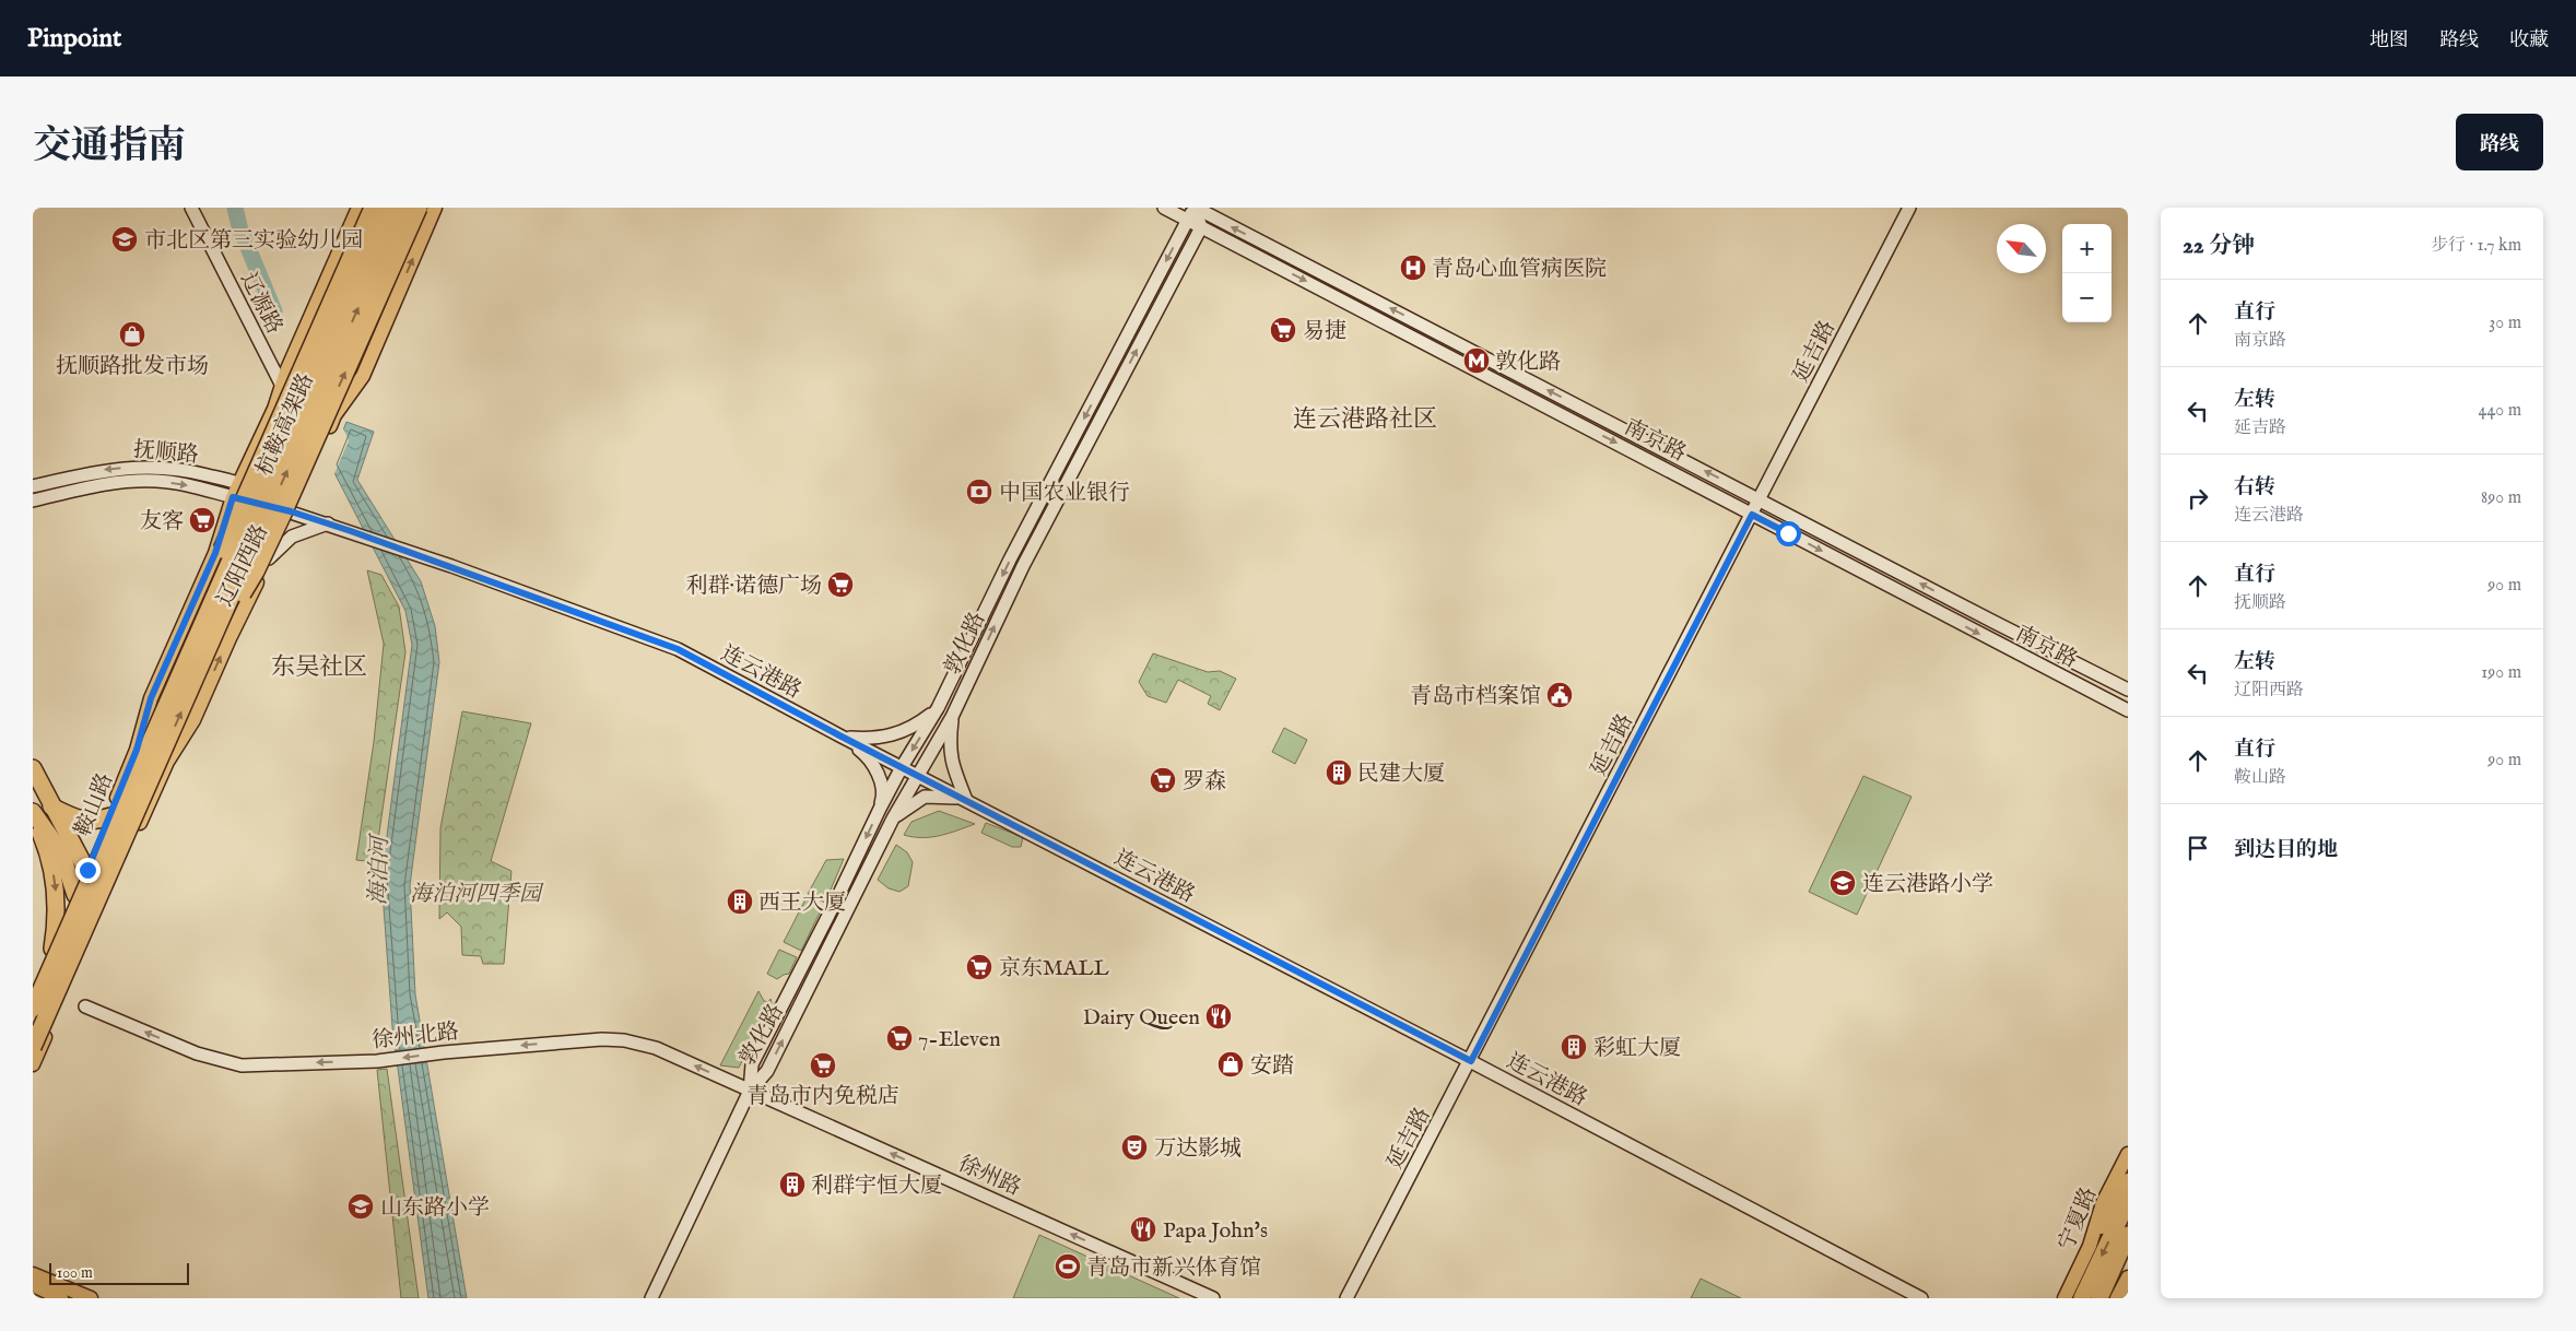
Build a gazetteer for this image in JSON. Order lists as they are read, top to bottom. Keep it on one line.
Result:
{"streets":{"highway":["杭鞍高架路"],"main road":["辽源路","延吉路","南京路","抚顺路","辽阳西路","敦化路","连云港路","鞍山路","徐州北路","徐州路","宁夏路"]},"crossings":[["辽源路","辽阳西路"],["延吉路","南京路"],["延吉路","连云港路"],["南京路","敦化路"],["抚顺路","辽阳西路"],["抚顺路","连云港路"],["辽阳西路","鞍山路"],["敦化路","连云港路"],["敦化路","徐州北路"],["敦化路","徐州路"],["徐州北路","徐州路"]],"one_way":["徐州北路","徐州路"],"districts":["连云港路社区","东吴社区"],"water":["海泊河"],"parks":["海泊河四季园"],"places":{"school or university":["市北区第三实验幼儿园","连云港路小学","山东路小学"],"hospital":["青岛心血管病医院"],"supermarket":["易捷","友客","利群·诺德广场","罗森","京东MALL","7-Eleven","青岛市内免税店"],"shop":["抚顺路批发市场","安踏"],"metro station":["敦化路"],"bank":["中国农业银行"],"public building":["青岛市档案馆"],"building":["民建大厦","西王大厦","彩虹大厦","利群宇恒大厦"],"restaurant":["Dairy Queen","Papa John's"],"theatre":["万达影城"],"sports":["青岛市新兴体育馆"]},"scale_bar":"100 m","north":"top left","page":{"header":"Pinpoint","nav":["地图","路线","收藏"],"title":"交通指南","buttons":"路线","heading":["22 分钟","步行 · 1.7 km"],"map_buttons":["+","−"],"list":[["直行","南京路","30 m"],["左转","延吉路","440 m"],["右转","连云港路","890 m"],["直行","抚顺路","90 m"],["左转","辽阳西路","190 m"],["直行","鞍山路","90 m"],"到达目的地"],"scale":"100 m"}}
